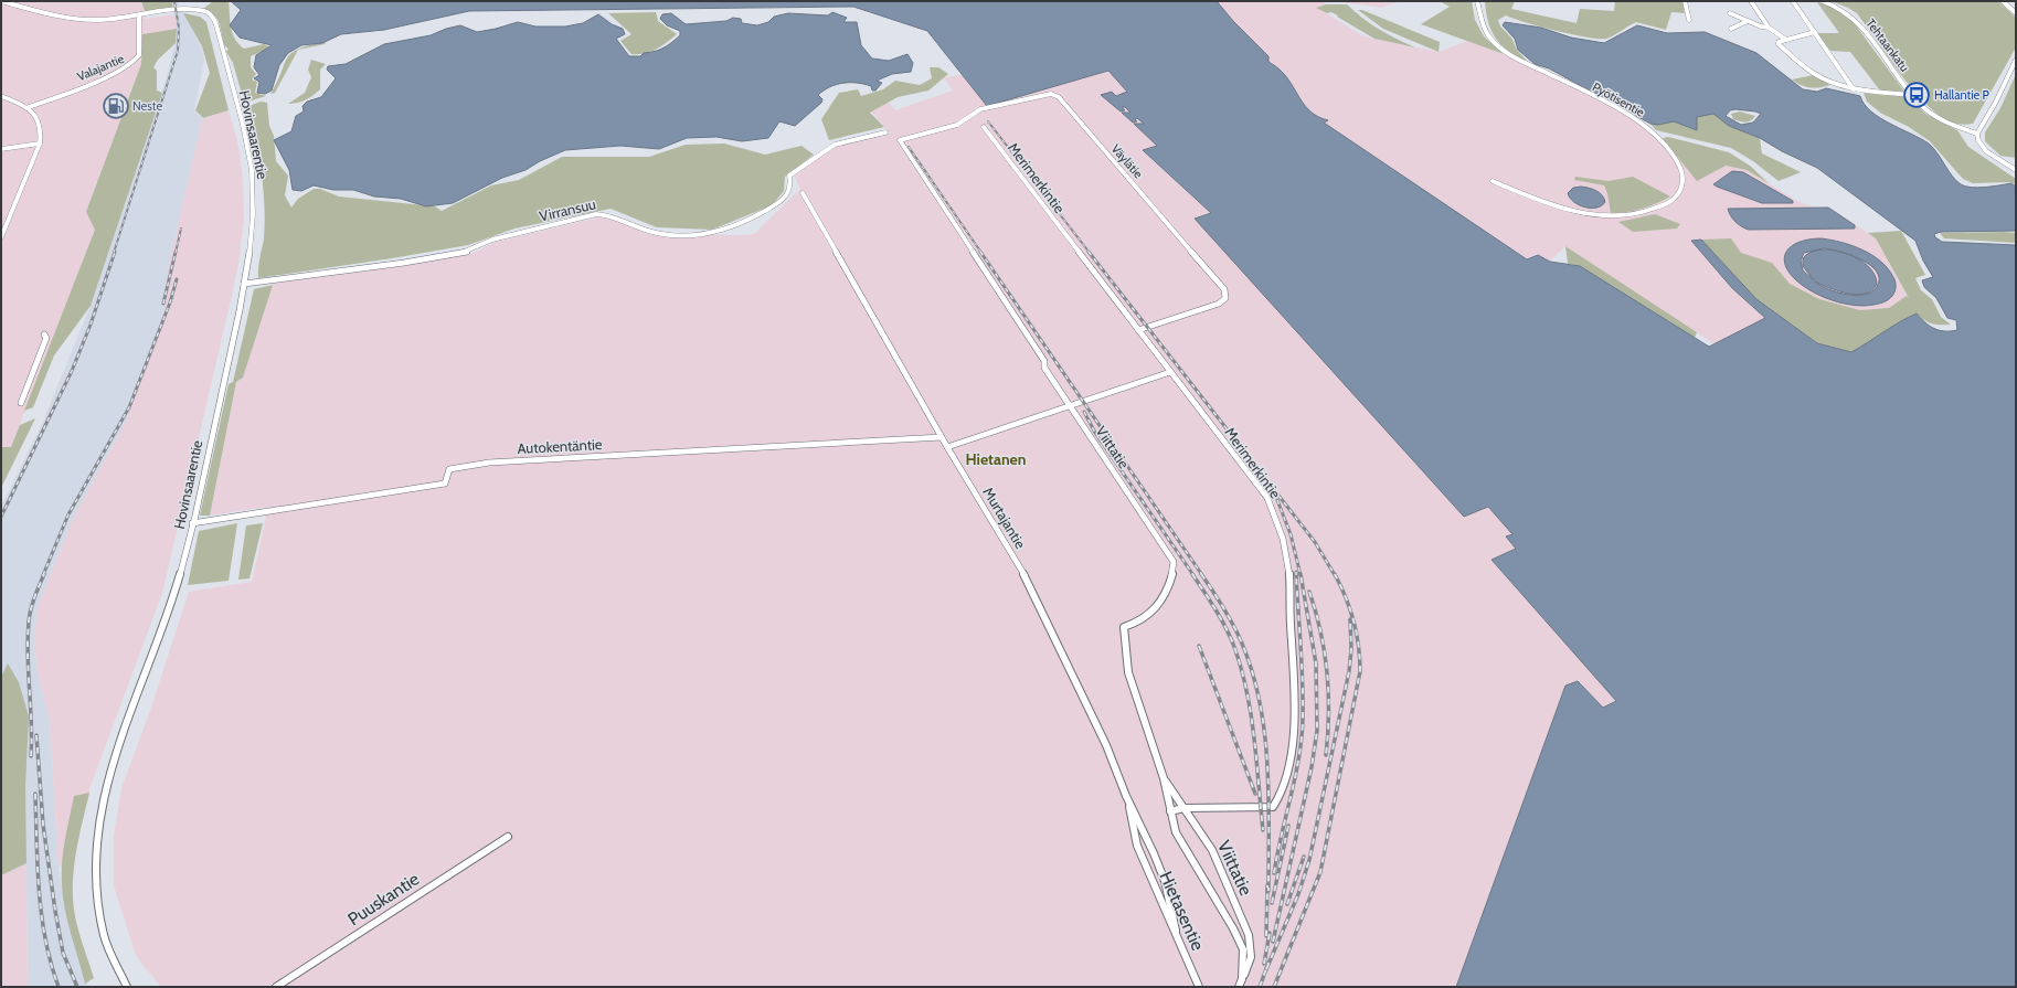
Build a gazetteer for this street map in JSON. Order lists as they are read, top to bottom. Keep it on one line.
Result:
{"streets":{"street":["Tehtaankatu","Valajantie","Pyötisentie","Hovinsaarentie","Väylätie","Merimerkintie","Virransuu","Autokentäntie","Viittatie","Murtajantie","Puuskantie","Hietasentie"]},"crossings":[["Valajantie","Hovinsaarentie"],["Hovinsaarentie","Virransuu"],["Hovinsaarentie","Autokentäntie"],["Väylätie","Merimerkintie"],["Väylätie","Viittatie"],["Merimerkintie","Viittatie"],["Autokentäntie","Murtajantie"],["Murtajantie","Hietasentie"]],"districts":["Hietanen"],"places":{"bus stop":["Hallantie P"],"fuel station":["Neste"]}}
